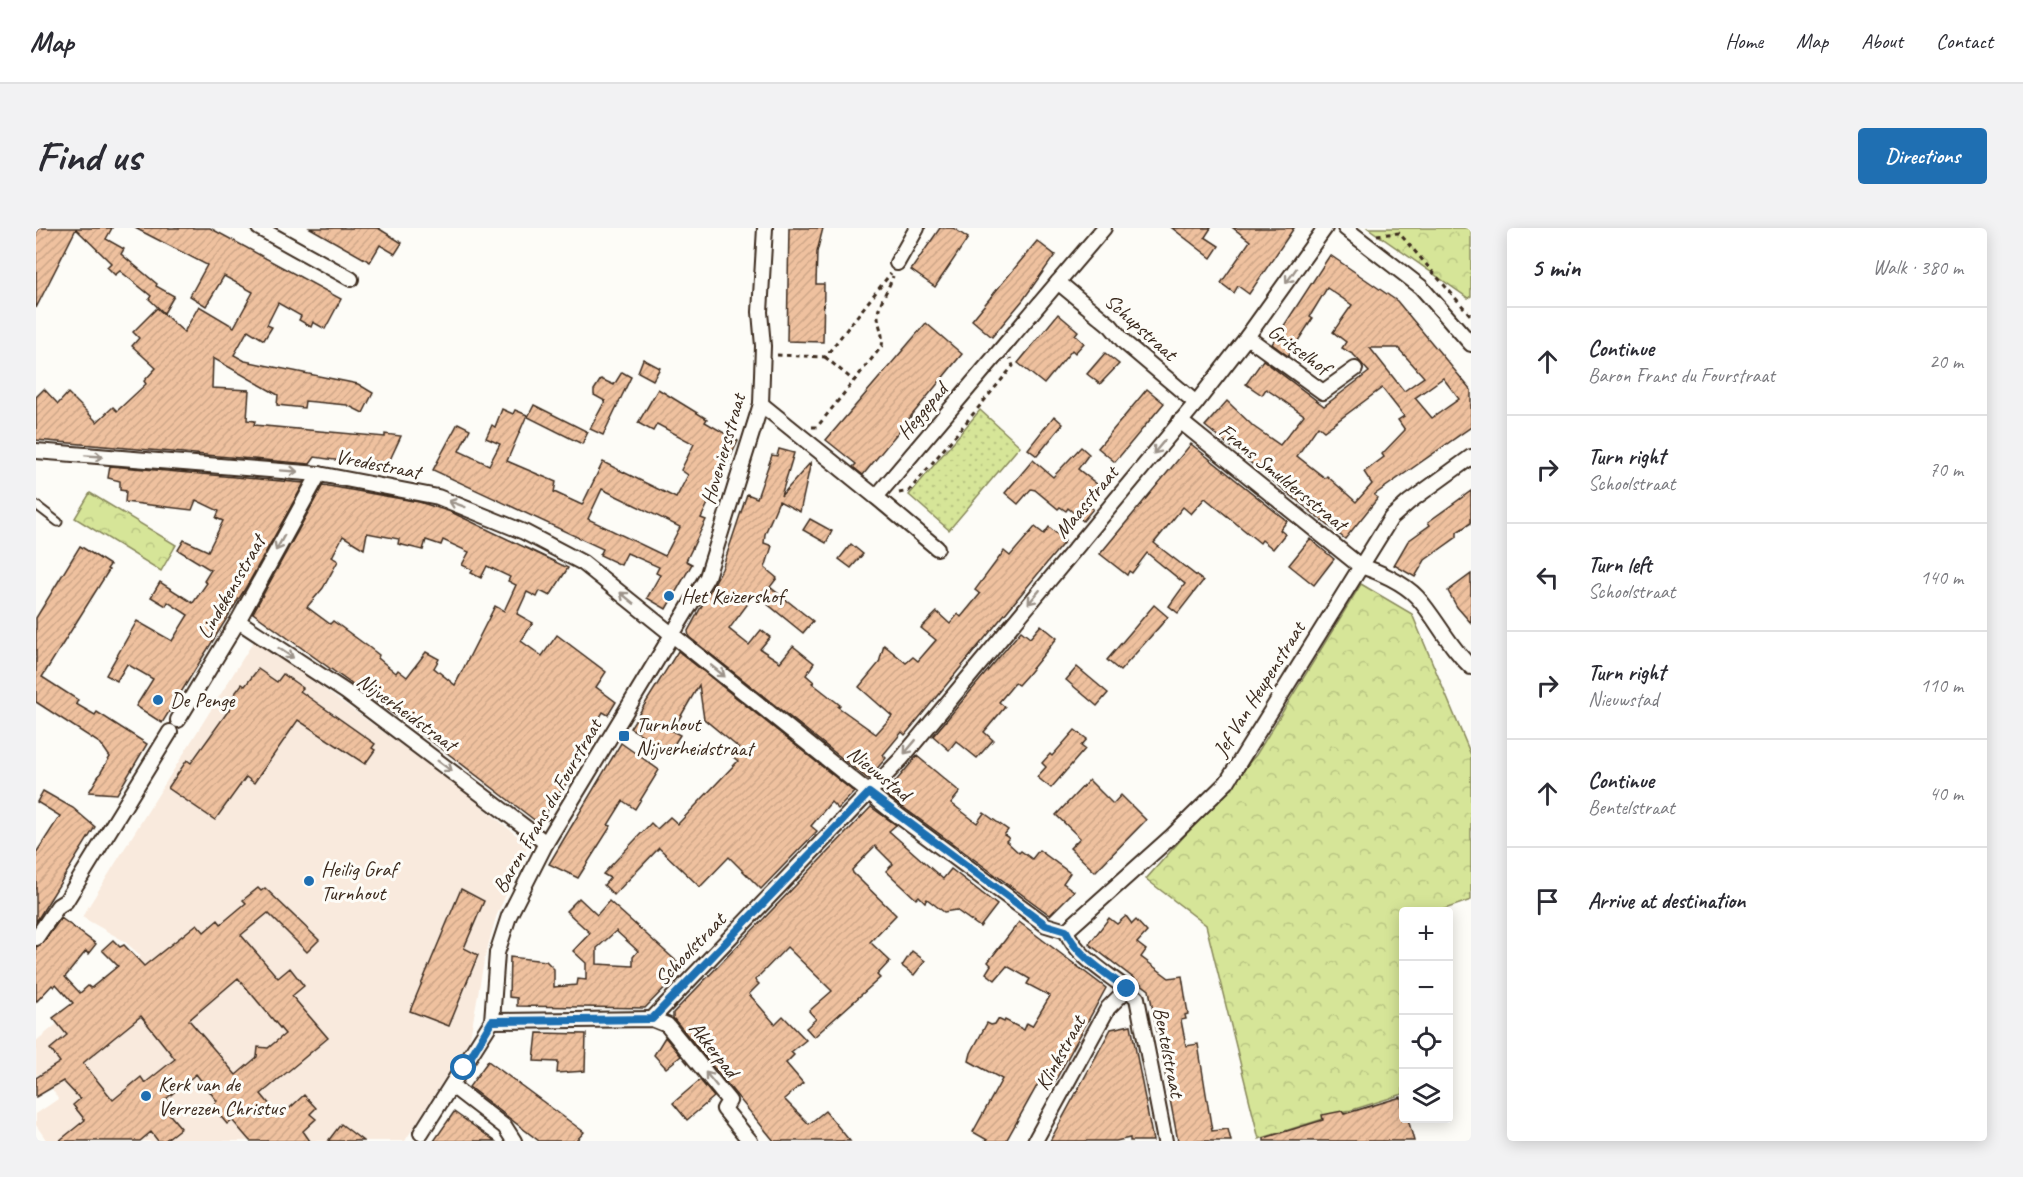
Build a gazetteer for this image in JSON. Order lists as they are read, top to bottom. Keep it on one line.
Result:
{"streets":{"street":["Schupstraat","Gritselhof","Heggepad","Hoveniersstraat","Vredestraat","Frans Smuldersstraat","Maasstraat","Lindekensstraat","Jef Van Heupenstraat","Nijverheidstraat","Nieuwstad","Baron Frans du Fourstraat","Schoolstraat","Akkerpad","Bentelstraat","Klinkstraat"]},"crossings":[["Schupstraat","Maasstraat"],["Gritselhof","Maasstraat"],["Hoveniersstraat","Vredestraat"],["Hoveniersstraat","Nieuwstad"],["Hoveniersstraat","Baron Frans du Fourstraat"],["Vredestraat","Lindekensstraat"],["Vredestraat","Nieuwstad"],["Vredestraat","Baron Frans du Fourstraat"],["Frans Smuldersstraat","Maasstraat"],["Frans Smuldersstraat","Jef Van Heupenstraat"],["Maasstraat","Nieuwstad"],["Maasstraat","Schoolstraat"],["Lindekensstraat","Nijverheidstraat"],["Jef Van Heupenstraat","Nieuwstad"],["Jef Van Heupenstraat","Bentelstraat"],["Nijverheidstraat","Baron Frans du Fourstraat"],["Nieuwstad","Baron Frans du Fourstraat"],["Nieuwstad","Schoolstraat"],["Nieuwstad","Bentelstraat"],["Schoolstraat","Akkerpad"],["Bentelstraat","Klinkstraat"]],"one_way":["Maasstraat","Nijverheidstraat","Nieuwstad","Akkerpad"],"places":{"other":["Het Keizershof","De Penge","Heilig Graf Turnhout","Kerk van de Verrezen Christus"],"transit":["Turnhout Nijverheidstraat"]},"page":{"header":"Map","nav":["Home","Map","About","Contact"],"buttons":"Directions","title":"Find us","heading":["5 min","Walk · 380 m"],"list":[["Continue","Baron Frans du Fourstraat","20 m"],["Turn right","Schoolstraat","70 m"],["Turn left","Schoolstraat","140 m"],["Turn right","Nieuwstad","110 m"],["Continue","Bentelstraat","40 m"],"Arrive at destination"],"map_buttons":["+","−"]}}
